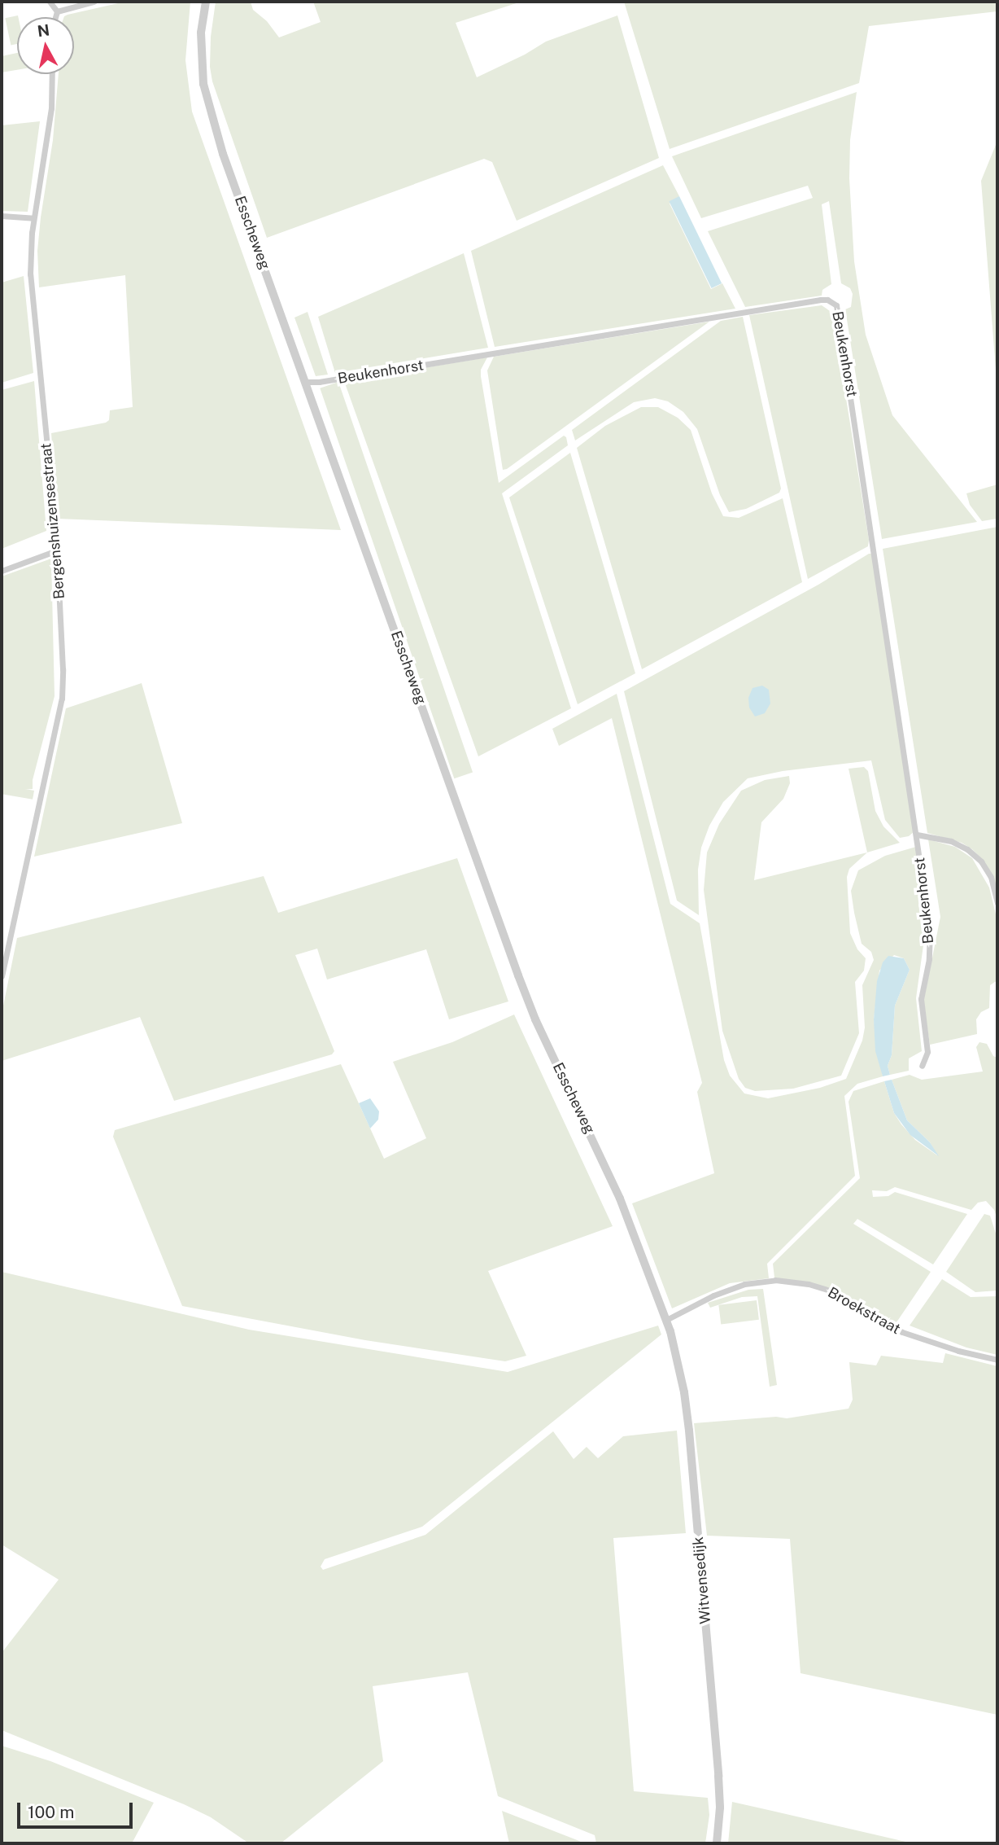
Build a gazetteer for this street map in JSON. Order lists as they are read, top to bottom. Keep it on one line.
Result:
{"streets":{"street":["Esscheweg","Beukenhorst","Bergenshuizensestraat","Broekstraat","Witvensedijk"]},"crossings":[["Esscheweg","Beukenhorst"],["Esscheweg","Broekstraat"],["Esscheweg","Witvensedijk"],["Broekstraat","Witvensedijk"]],"scale_bar":"100 m","north":"top"}
